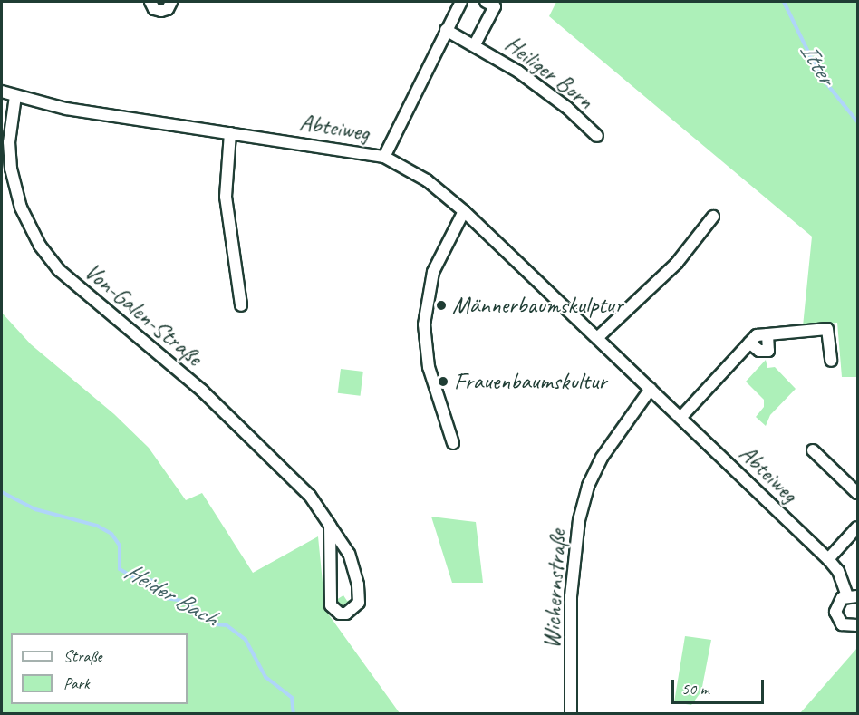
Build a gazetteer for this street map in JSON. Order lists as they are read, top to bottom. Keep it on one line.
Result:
{"streets":{"street":["Heiliger Born","Abteiweg","Von-Galen-Straße","Wichernstraße"]},"crossings":[["Abteiweg","Von-Galen-Straße"],["Abteiweg","Wichernstraße"]],"water":["Itter","Heider Bach"],"places":["Männerbaumskulptur","Frauenbaumskultur"],"legend":["Straße","Park"],"scale_bar":"50 m"}
